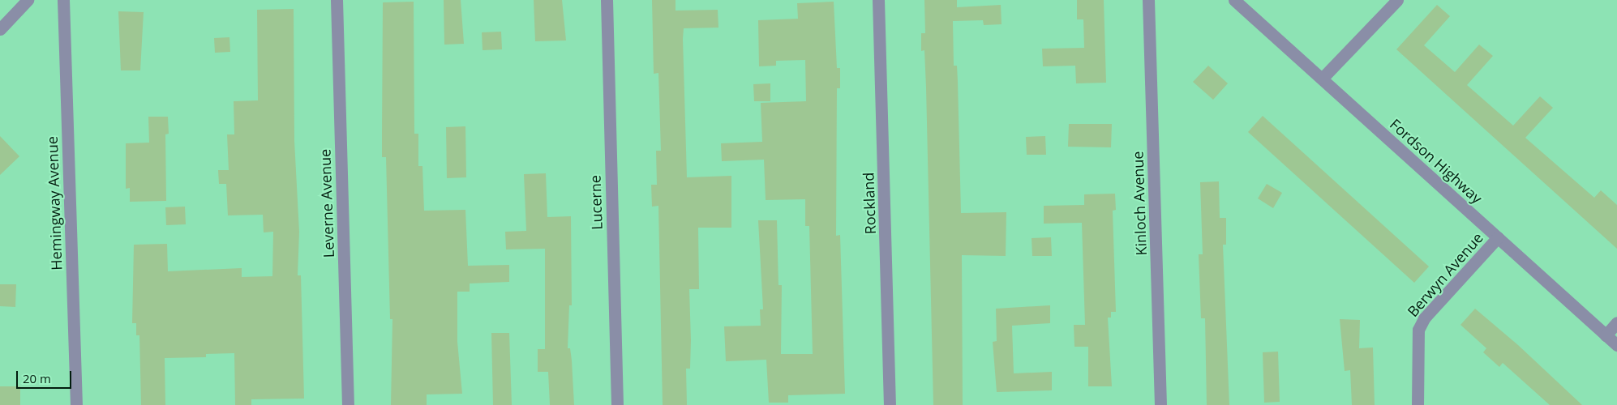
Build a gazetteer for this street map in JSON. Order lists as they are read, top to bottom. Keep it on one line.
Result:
{"streets":{"street":["Fordson Highway","Lucerne","Hemingway Avenue","Leverne Avenue","Rockland","Kinloch Avenue","Berwyn Avenue"]},"crossings":[["Fordson Highway","Berwyn Avenue"]],"scale_bar":"20 m"}
